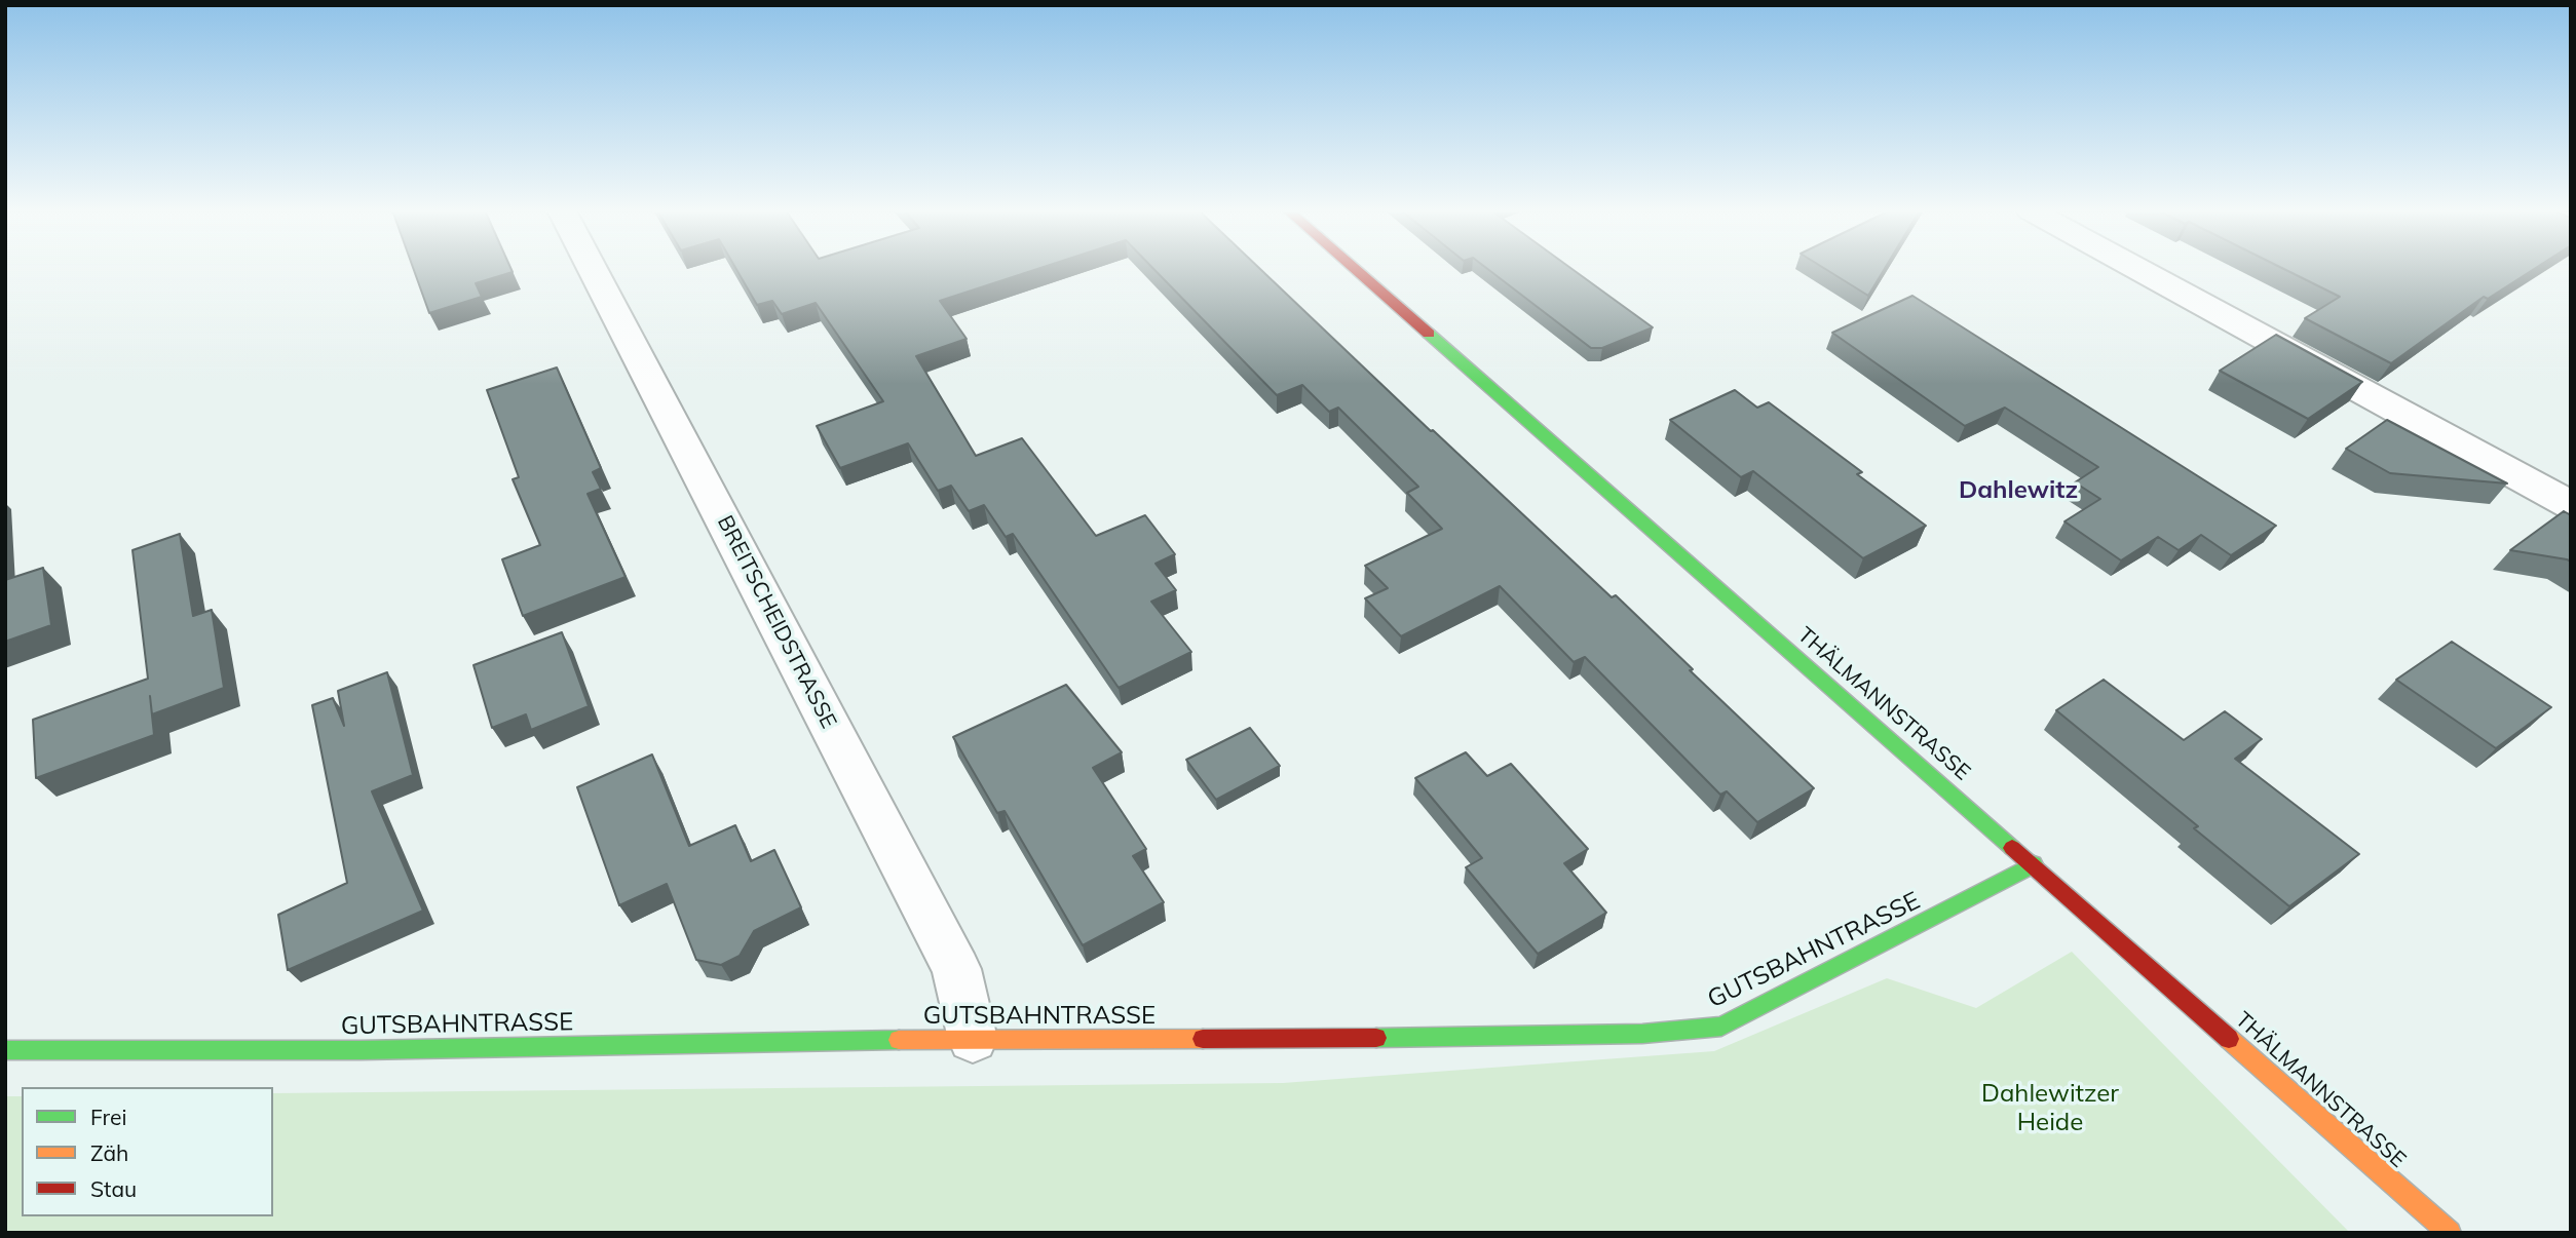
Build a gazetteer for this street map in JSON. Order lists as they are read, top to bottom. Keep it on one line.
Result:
{"streets":{"street":["BREITSCHEIDSTRASSE","THÄLMANNSTRASSE","GUTSBAHNTRASSE"]},"crossings":[["BREITSCHEIDSTRASSE","GUTSBAHNTRASSE"],["THÄLMANNSTRASSE","GUTSBAHNTRASSE"]],"districts":["Dahlewitz"],"parks":["Dahlewitzer Heide"],"legend":["Frei","Zäh","Stau"]}
